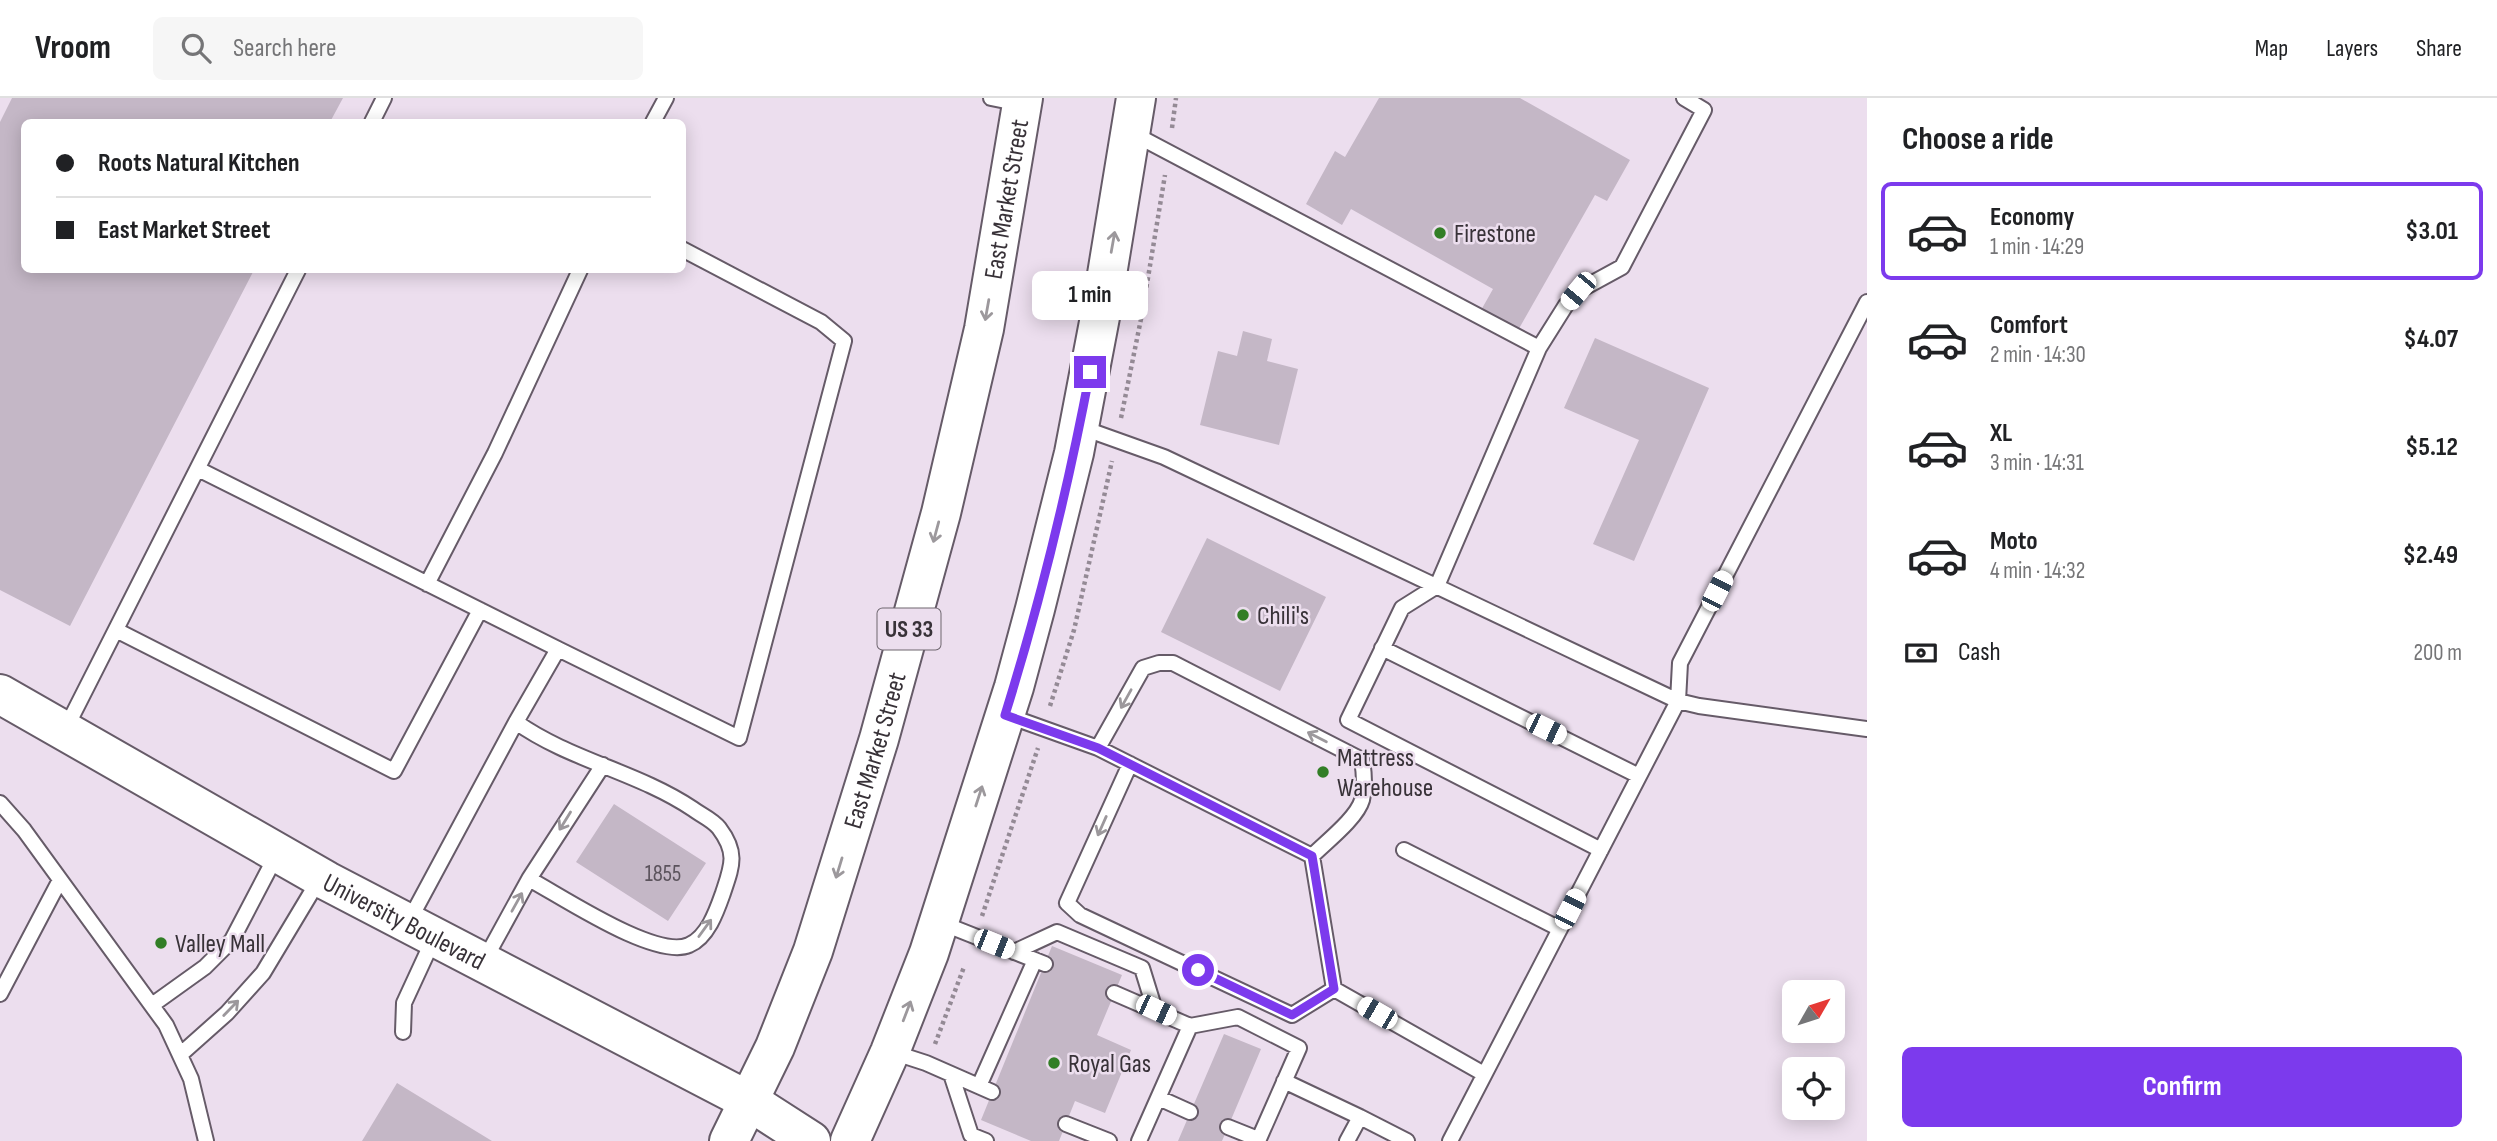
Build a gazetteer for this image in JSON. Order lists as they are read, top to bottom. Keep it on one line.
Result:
{"streets":{"main road":["East Market Street","US 33","University Boulevard"]},"crossings":[["East Market Street","University Boulevard"]],"places":["Firestone","Chili's","Mattress Warehouse","Valley Mall","Royal Gas"],"house_numbers":["1855"],"north":"top right","page":{"header":"Vroom","search":"Search here","nav":["Map","Layers","Share"],"heading":"Choose a ride","banner":["Roots Natural Kitchen","East Market Street"],"list":[{"name":"Economy","note":"1 min · 14:29","value":"$3.01"},{"name":"Comfort","note":"2 min · 14:30","value":"$4.07"},{"name":"XL","note":"3 min · 14:31","value":"$5.12"},{"name":"Moto","note":"4 min · 14:32","value":"$2.49"}],"bubble":"1 min","pay":["Cash","200 m"],"buttons":"Confirm"}}
